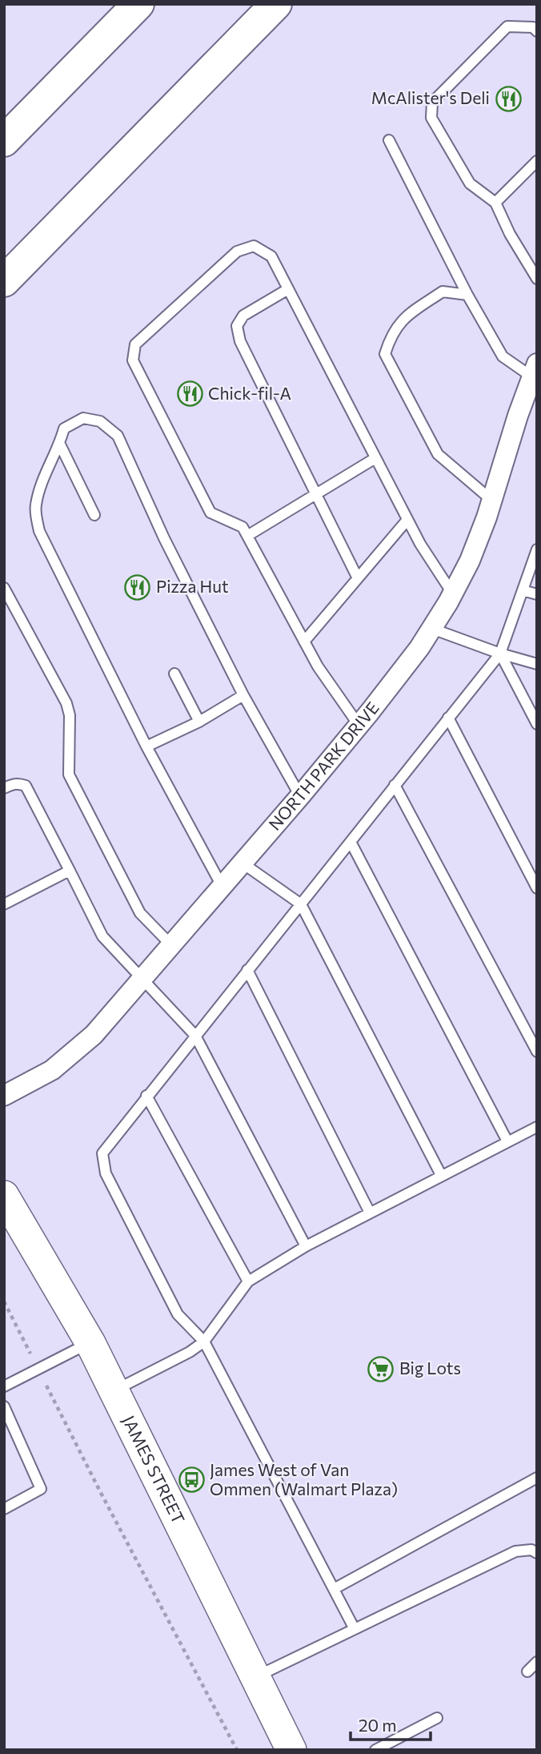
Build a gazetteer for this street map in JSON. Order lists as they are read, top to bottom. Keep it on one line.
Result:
{"streets":{"street":["NORTH PARK DRIVE","JAMES STREET"]},"places":{"restaurant":["McAlister's Deli","Chick-fil-A","Pizza Hut"],"supermarket":["Big Lots"],"bus stop":["James West of Van Ommen (Walmart Plaza)"]},"scale_bar":"20 m"}
